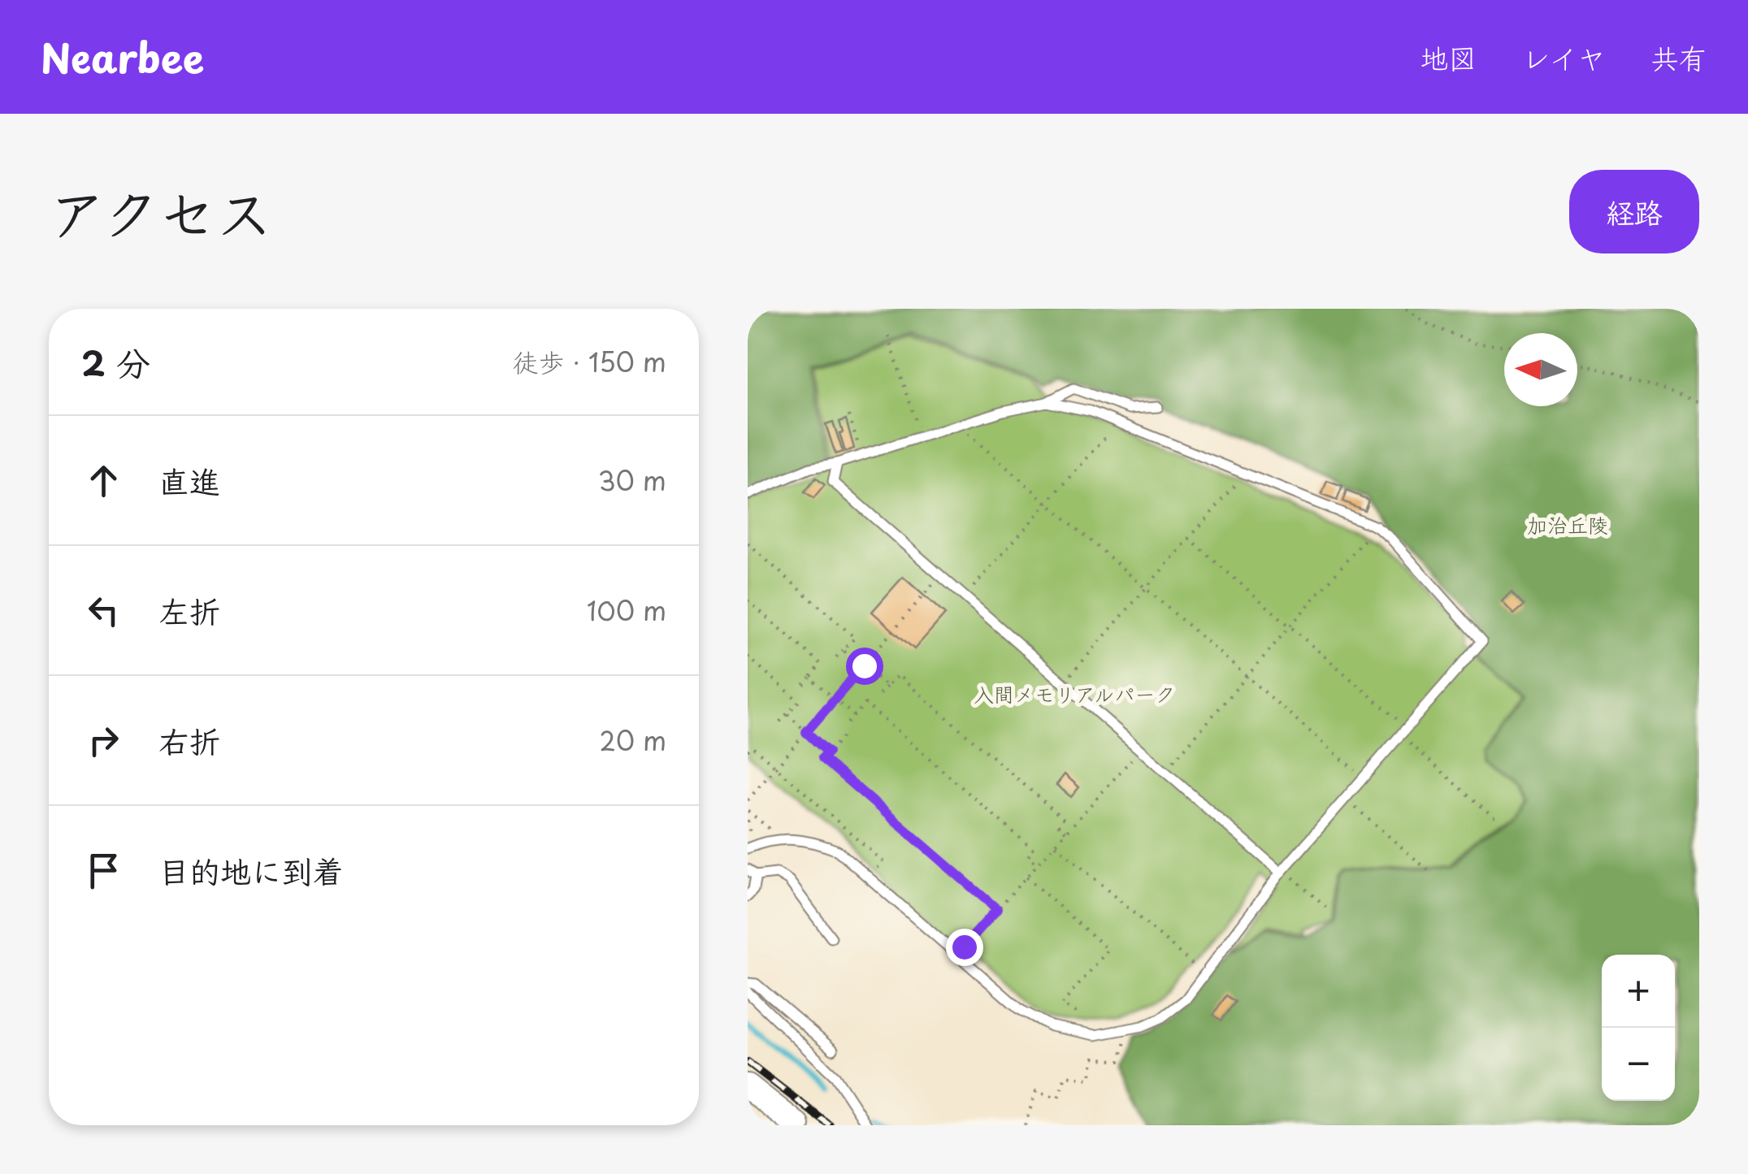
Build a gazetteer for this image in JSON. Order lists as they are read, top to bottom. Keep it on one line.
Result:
{"parks":["加治丘陵","入間メモリアルパーク"],"north":"left","page":{"header":"Nearbee","nav":["地図","レイヤ","共有"],"title":"アクセス","buttons":"経路","heading":["2 分","徒歩 · 150 m"],"list":[["直進","30 m"],["左折","100 m"],["右折","20 m"],"目的地に到着"],"map_buttons":["+","−"]}}
